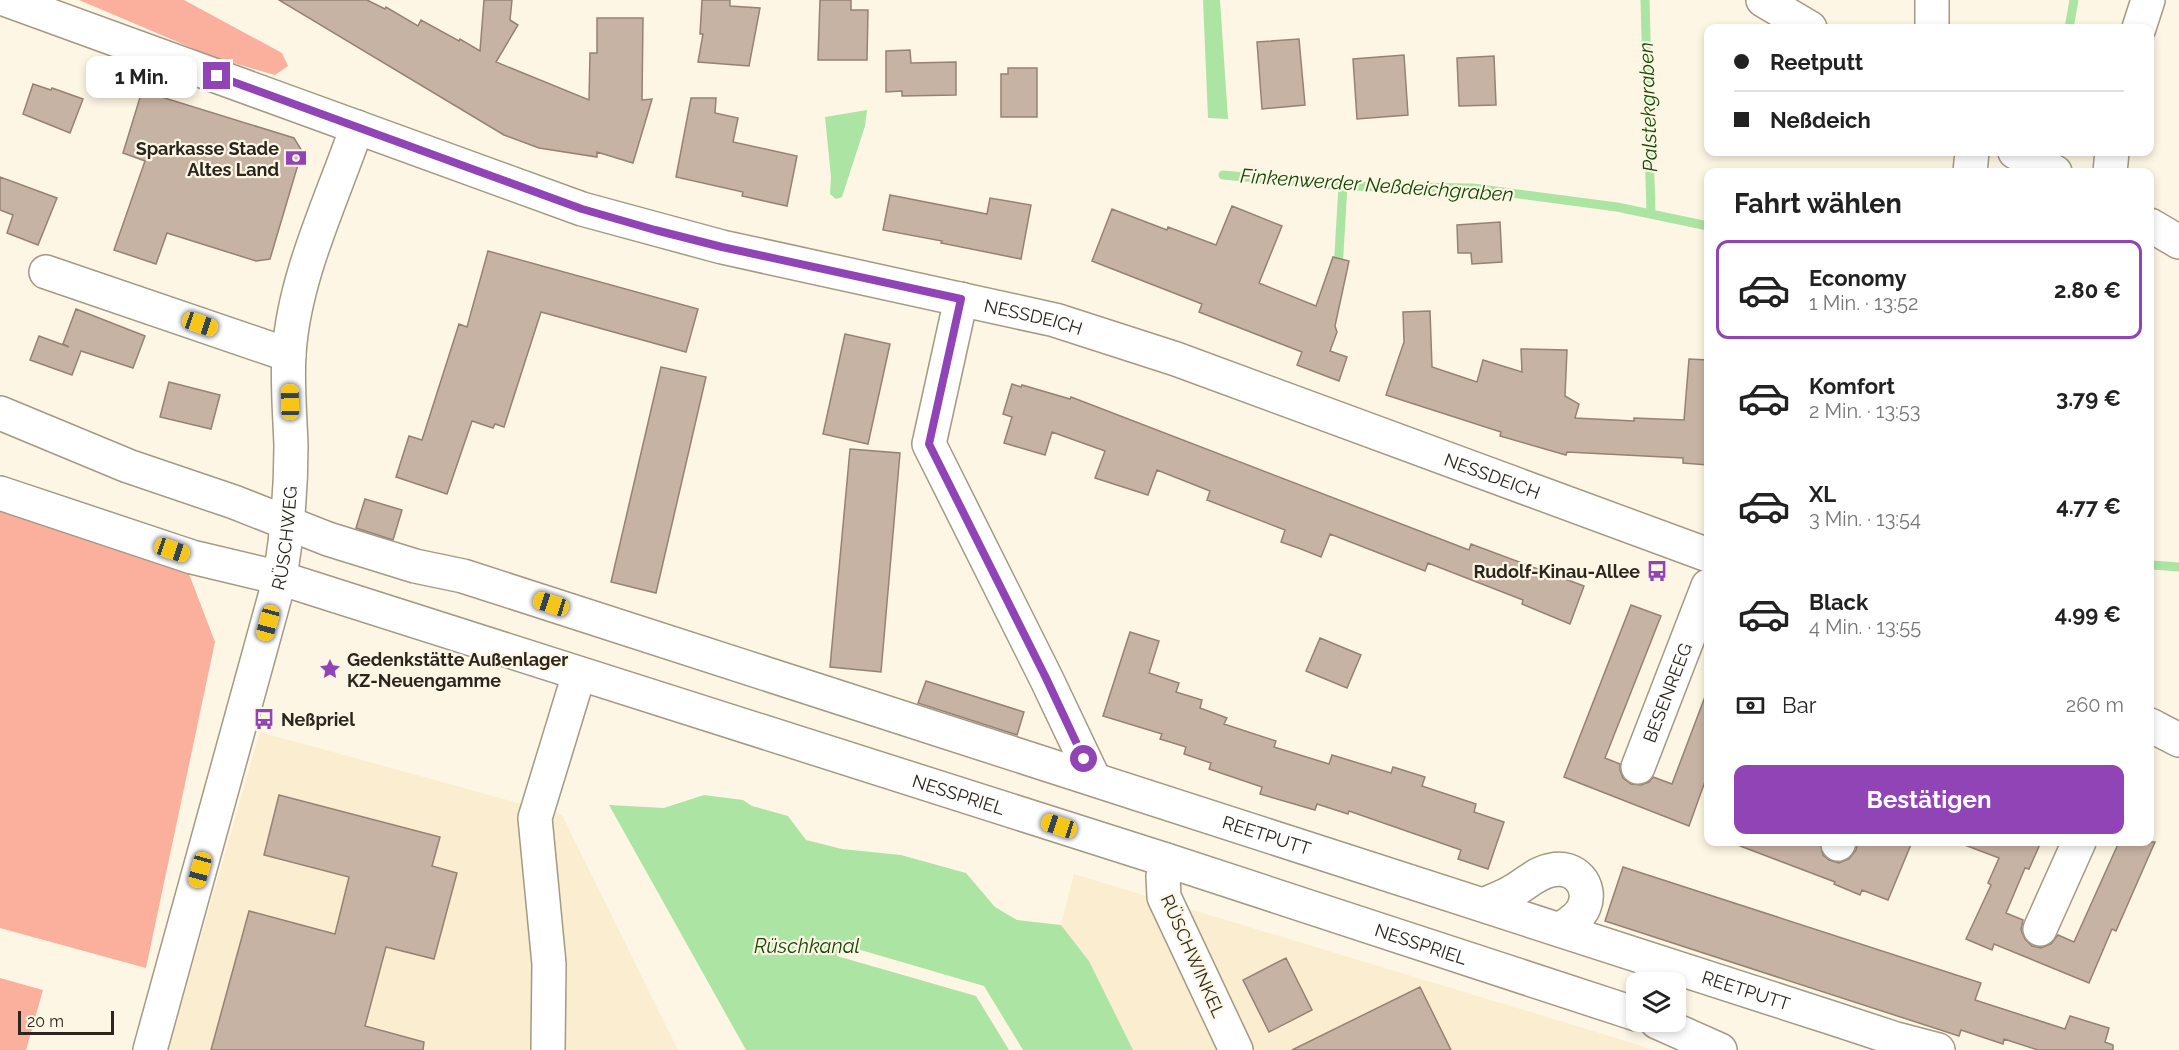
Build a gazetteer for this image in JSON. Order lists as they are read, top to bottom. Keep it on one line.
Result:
{"streets":{"street":["NESSDEICH","RÜSCHWEG","BESENREEG","NESSPRIEL","REETPUTT","RÜSCHWINKEL"]},"crossings":[["NESSDEICH","RÜSCHWEG"],["RÜSCHWEG","NESSPRIEL"],["RÜSCHWEG","REETPUTT"],["NESSPRIEL","RÜSCHWINKEL"]],"water":["Palstekgraben","Finkenwerder Neßdeichgraben","Rüschkanal"],"places":{"bank":["Sparkasse Stade Altes Land"],"bus stop":["Rudolf-Kinau-Allee","Neßpriel"],"place":["Gedenkstätte Außenlager KZ-Neuengamme"]},"scale_bar":"20 m","page":{"banner":["Reetputt","Neßdeich"],"bubble":"1 Min.","heading":"Fahrt wählen","list":[{"name":"Economy","note":"1 Min. · 13:52","value":"2.80 €"},{"name":"Komfort","note":"2 Min. · 13:53","value":"3.79 €"},{"name":"XL","note":"3 Min. · 13:54","value":"4.77 €"},{"name":"Black","note":"4 Min. · 13:55","value":"4.99 €"}],"pay":["Bar","260 m"],"buttons":"Bestätigen","scale":"20 m"}}
